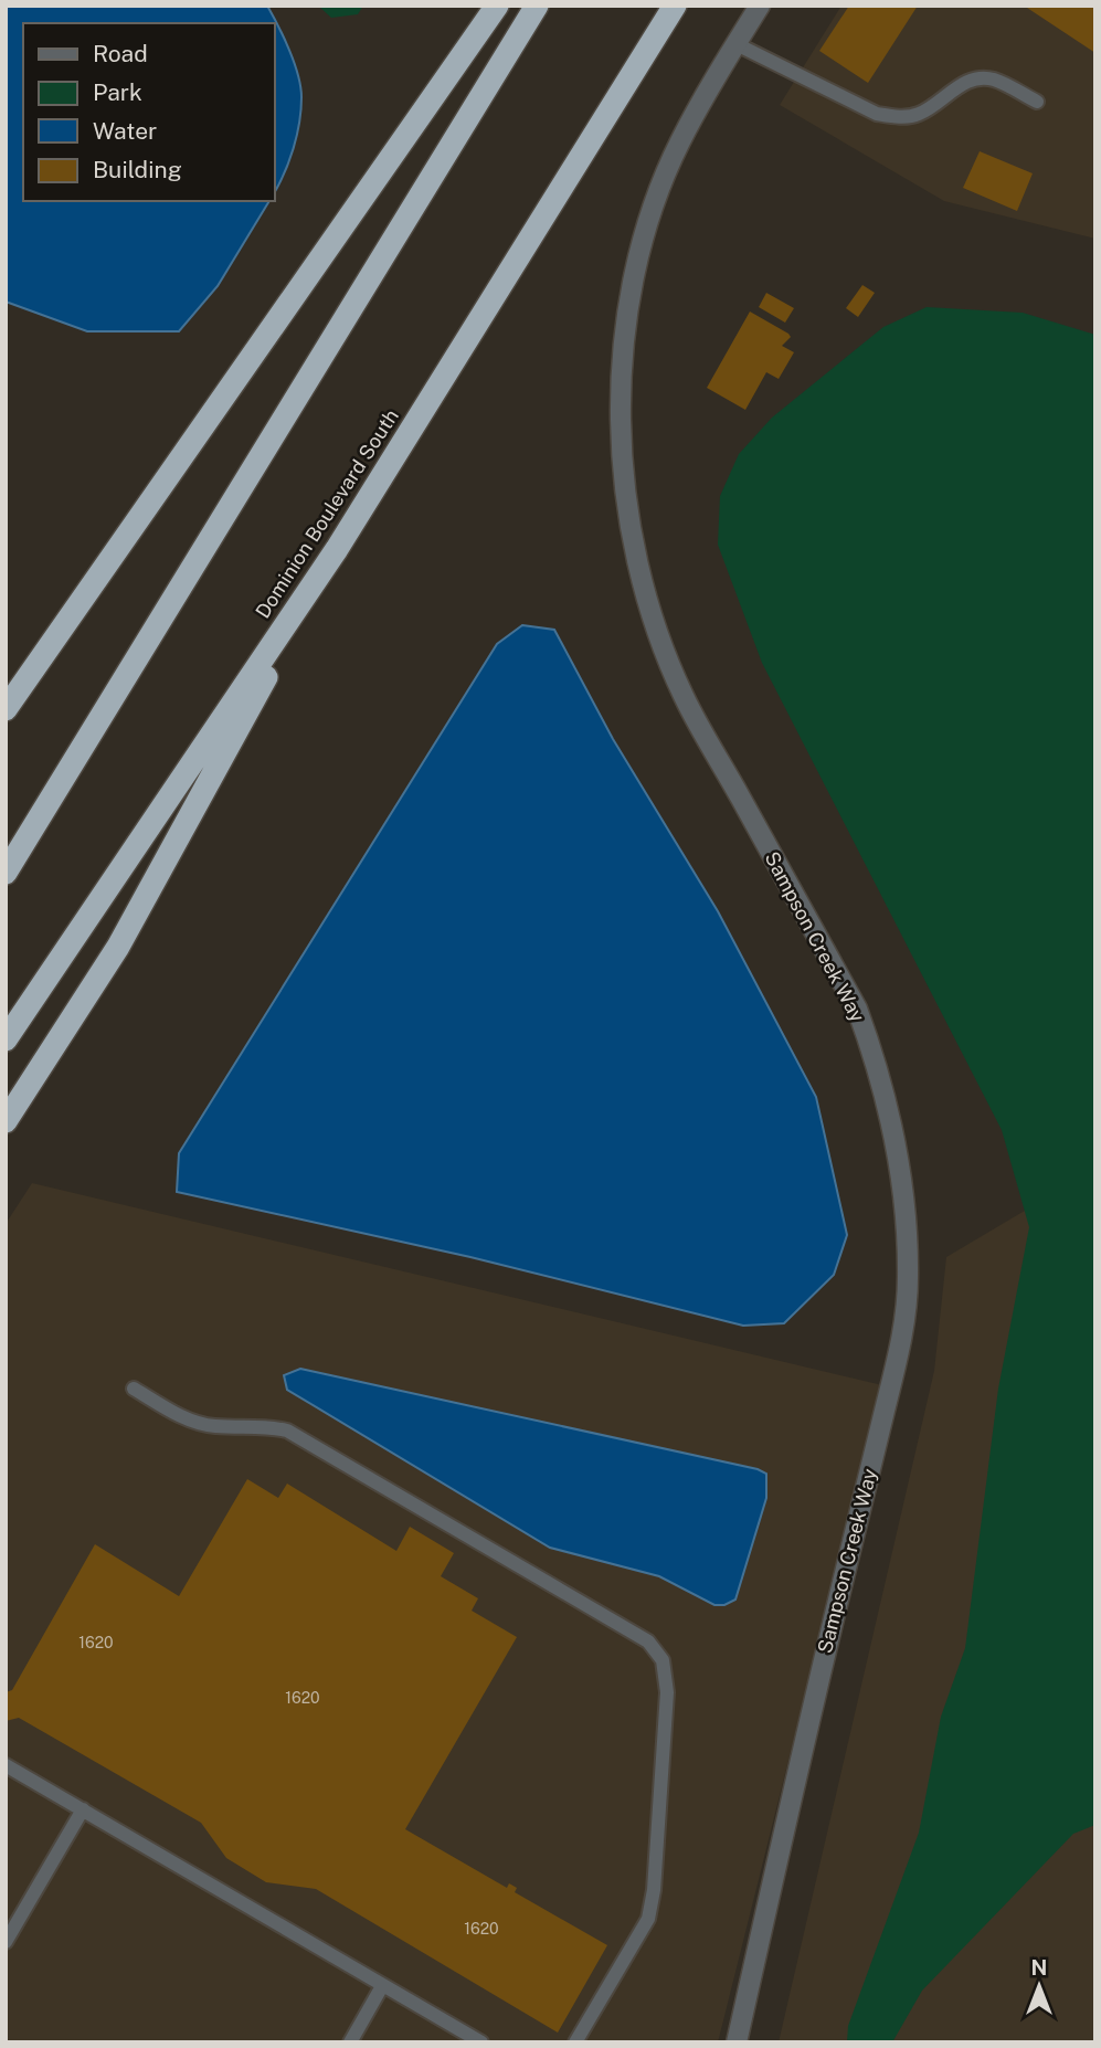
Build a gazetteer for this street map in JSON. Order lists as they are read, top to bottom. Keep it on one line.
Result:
{"streets":{"highway":["Dominion Boulevard South"],"street":["Sampson Creek Way"]},"house_numbers":["1620","1620","1620"],"legend":["Road","Park","Water","Building"],"north":"top"}
